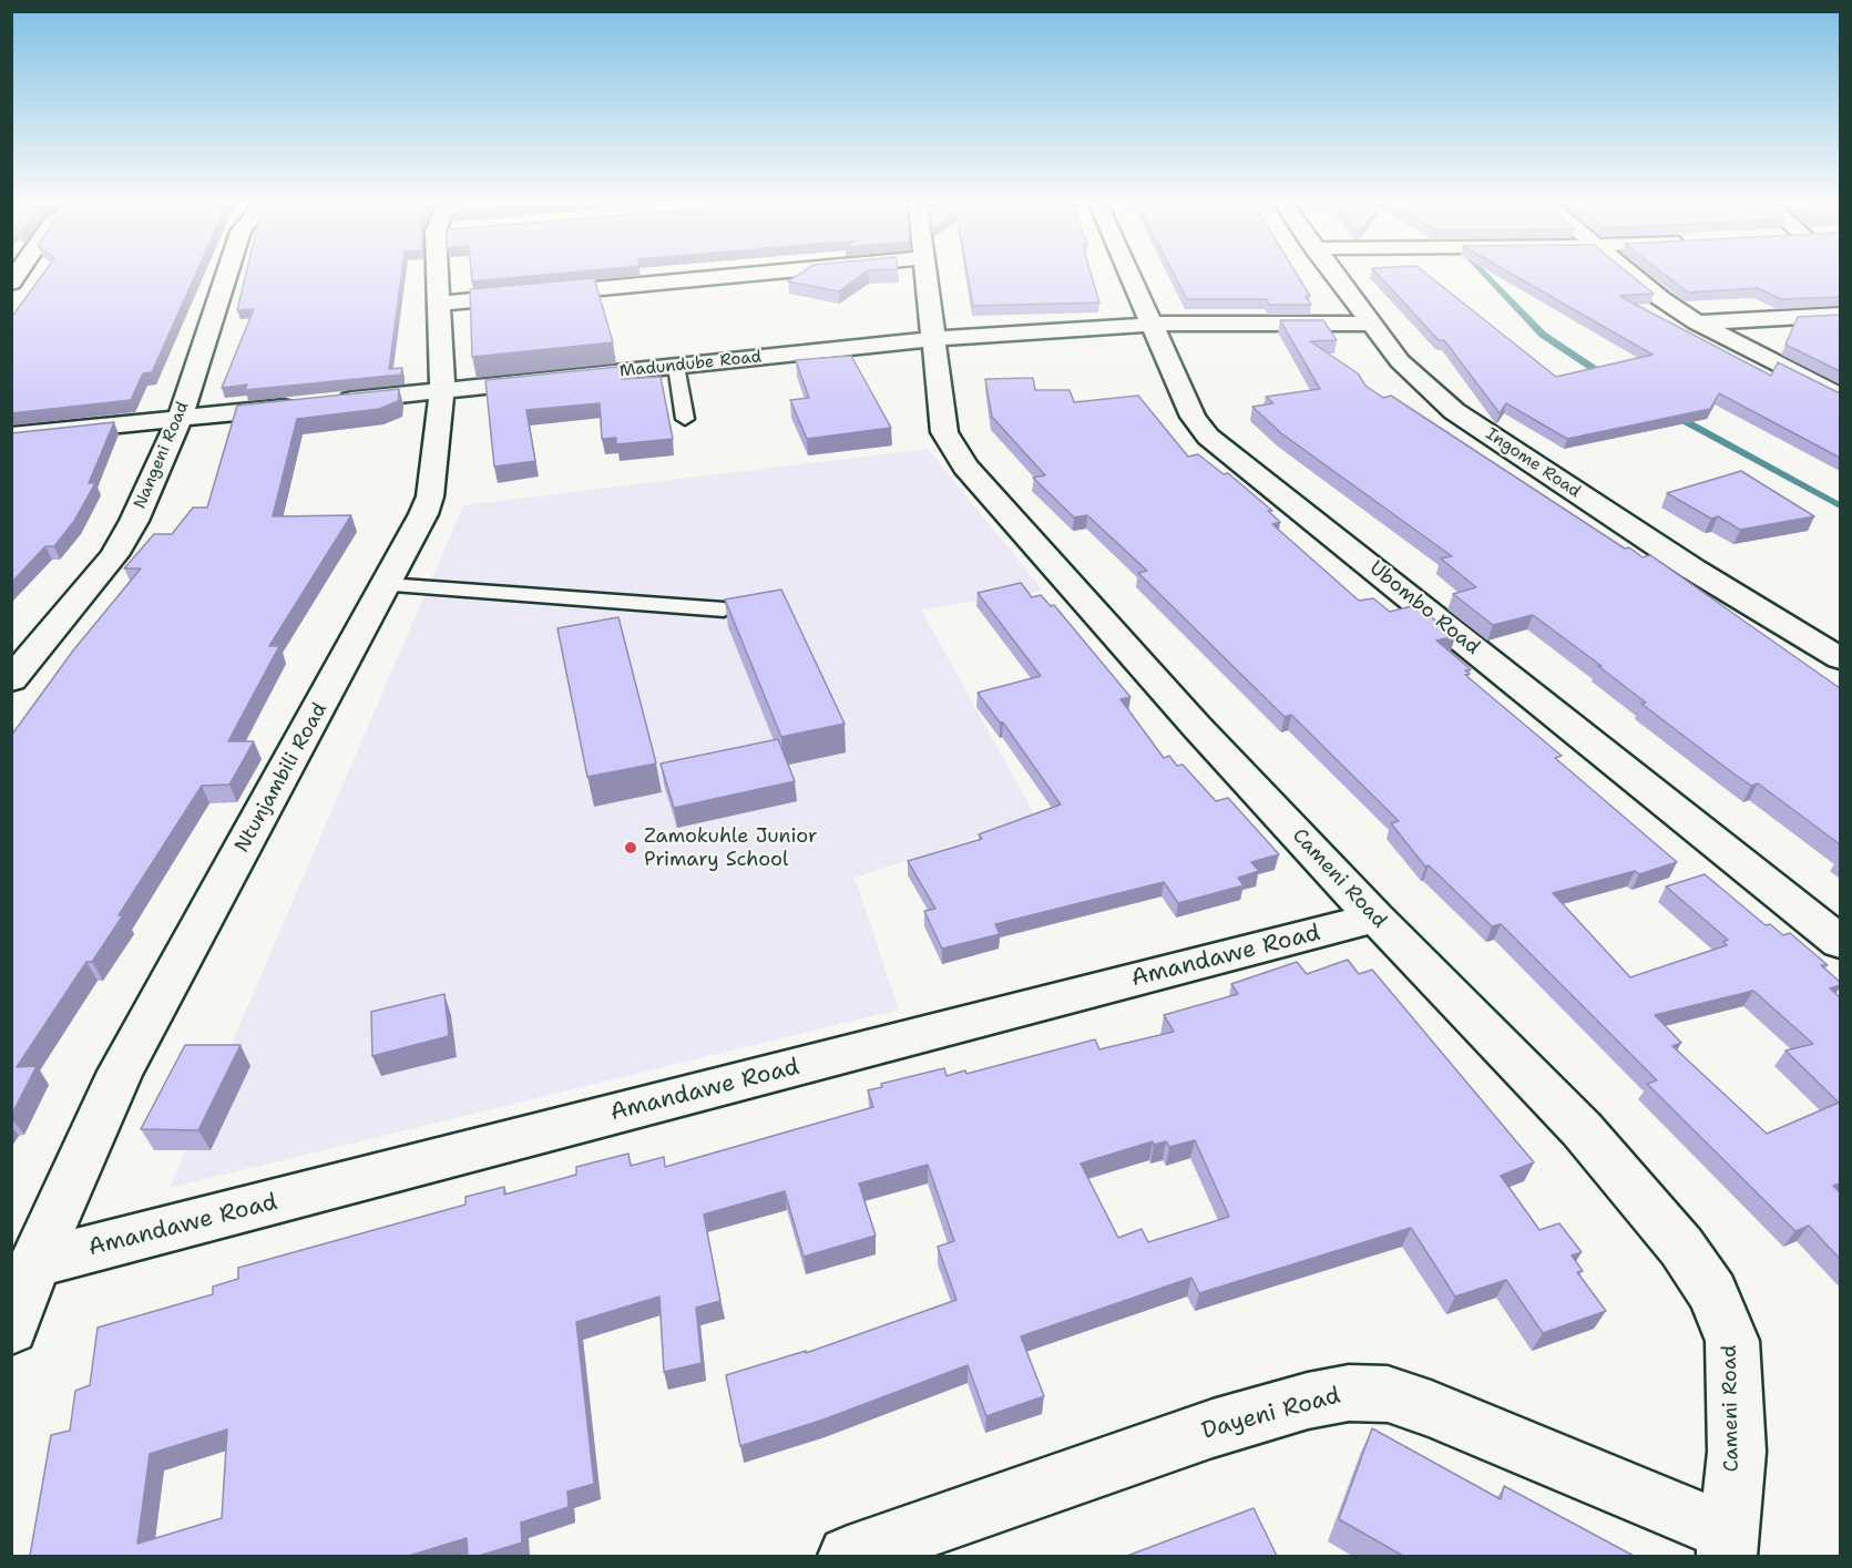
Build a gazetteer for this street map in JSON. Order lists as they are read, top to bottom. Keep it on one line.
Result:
{"streets":{"street":["Madundube Road","Nangeni Road","Ingome Road","Ubombo Road","Ntunjambili Road","Cameni Road","Amandawe Road","Dayeni Road"]},"crossings":[["Madundube Road","Nangeni Road"],["Madundube Road","Ingome Road"],["Madundube Road","Ubombo Road"],["Madundube Road","Ntunjambili Road"],["Madundube Road","Cameni Road"],["Ntunjambili Road","Amandawe Road"],["Cameni Road","Amandawe Road"],["Cameni Road","Dayeni Road"]],"places":["Zamokuhle Junior Primary School"]}
